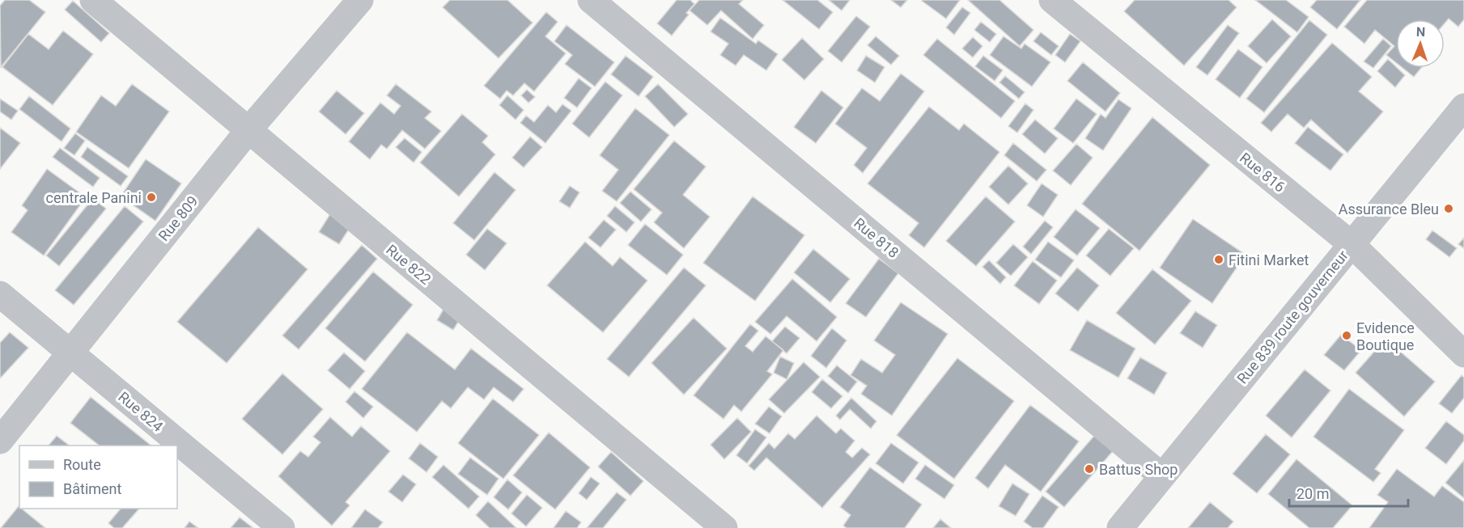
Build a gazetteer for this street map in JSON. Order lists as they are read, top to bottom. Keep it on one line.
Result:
{"streets":{"street":["Rue 816","Rue 809","Rue 818","Rue 822","Rue 839 route gouverneur","Rue 824"]},"crossings":[["Rue 816","Rue 839 route gouverneur"],["Rue 809","Rue 822"],["Rue 809","Rue 824"],["Rue 818","Rue 839 route gouverneur"]],"places":["centrale Panini","Assurance Bleu","Fitini Market","Evidence Boutique","Battus Shop"],"legend":["Route","Bâtiment"],"scale_bar":"20 m","north":"top"}
